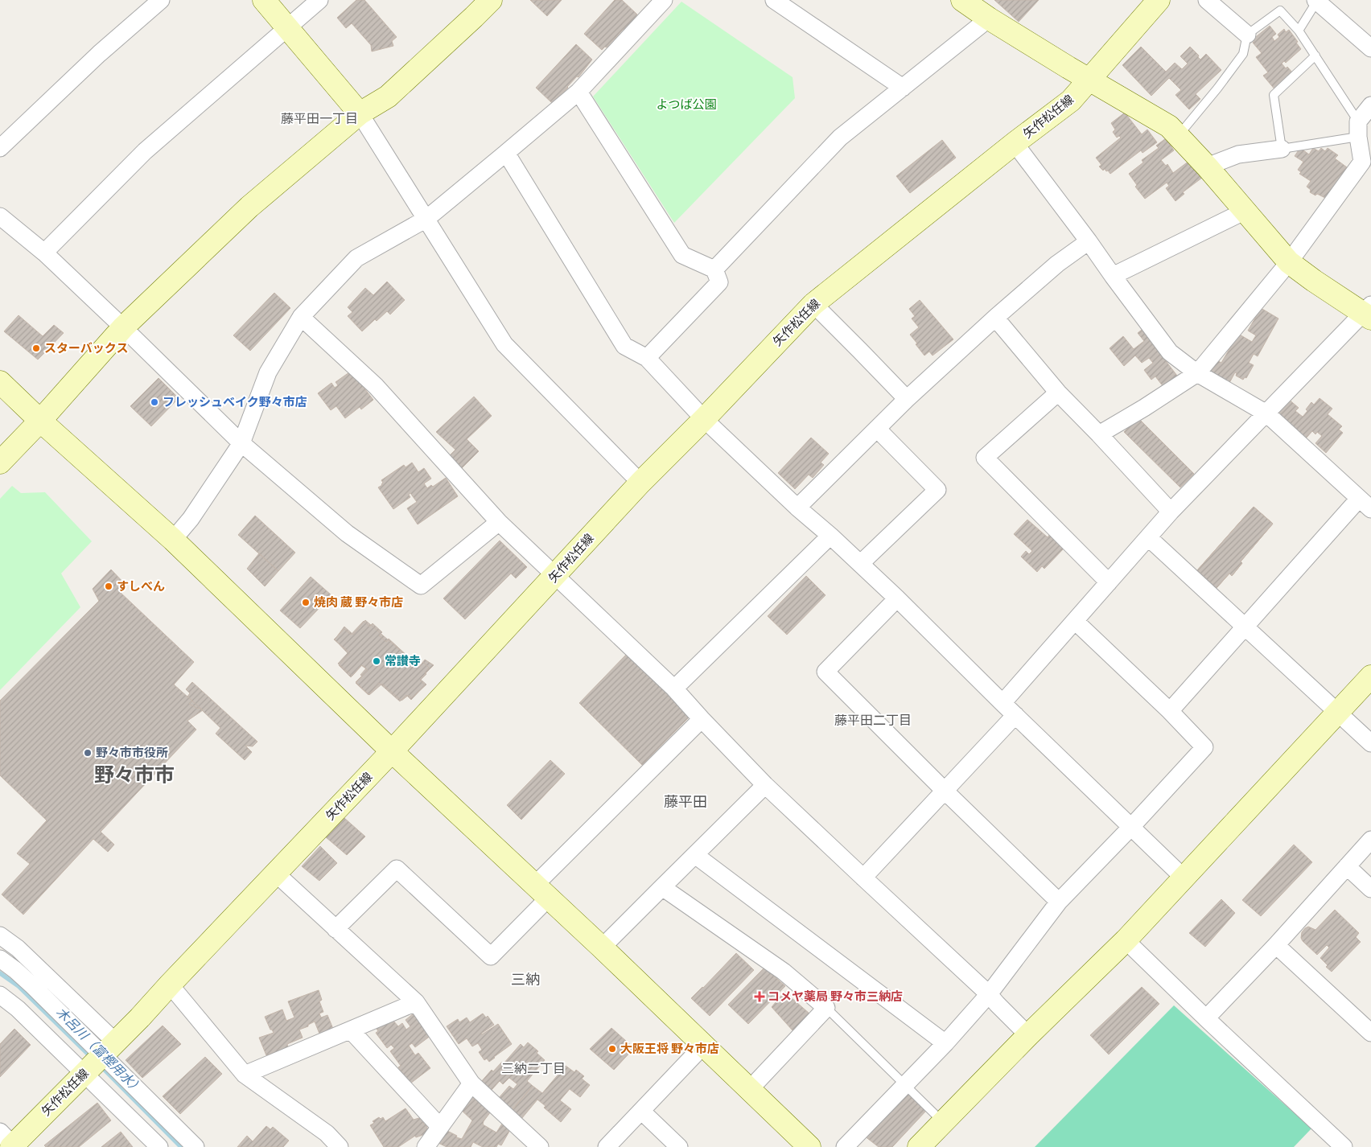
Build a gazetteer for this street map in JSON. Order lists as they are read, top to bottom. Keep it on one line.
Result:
{"streets":{"street":["矢作松任線"]},"districts":["藤平田一丁目","藤平田二丁目","野々市市","藤平田","三納","三納二丁目"],"water":["木呂川（富樫用水）"],"parks":["よつば公園"],"places":{"other":["スターバックス","フレッシュベイク野々市店","すしべん","焼肉 蔵 野々市店","常讃寺","野々市市役所","大阪王将 野々市店"],"health":["コメヤ薬局 野々市三納店"]}}
